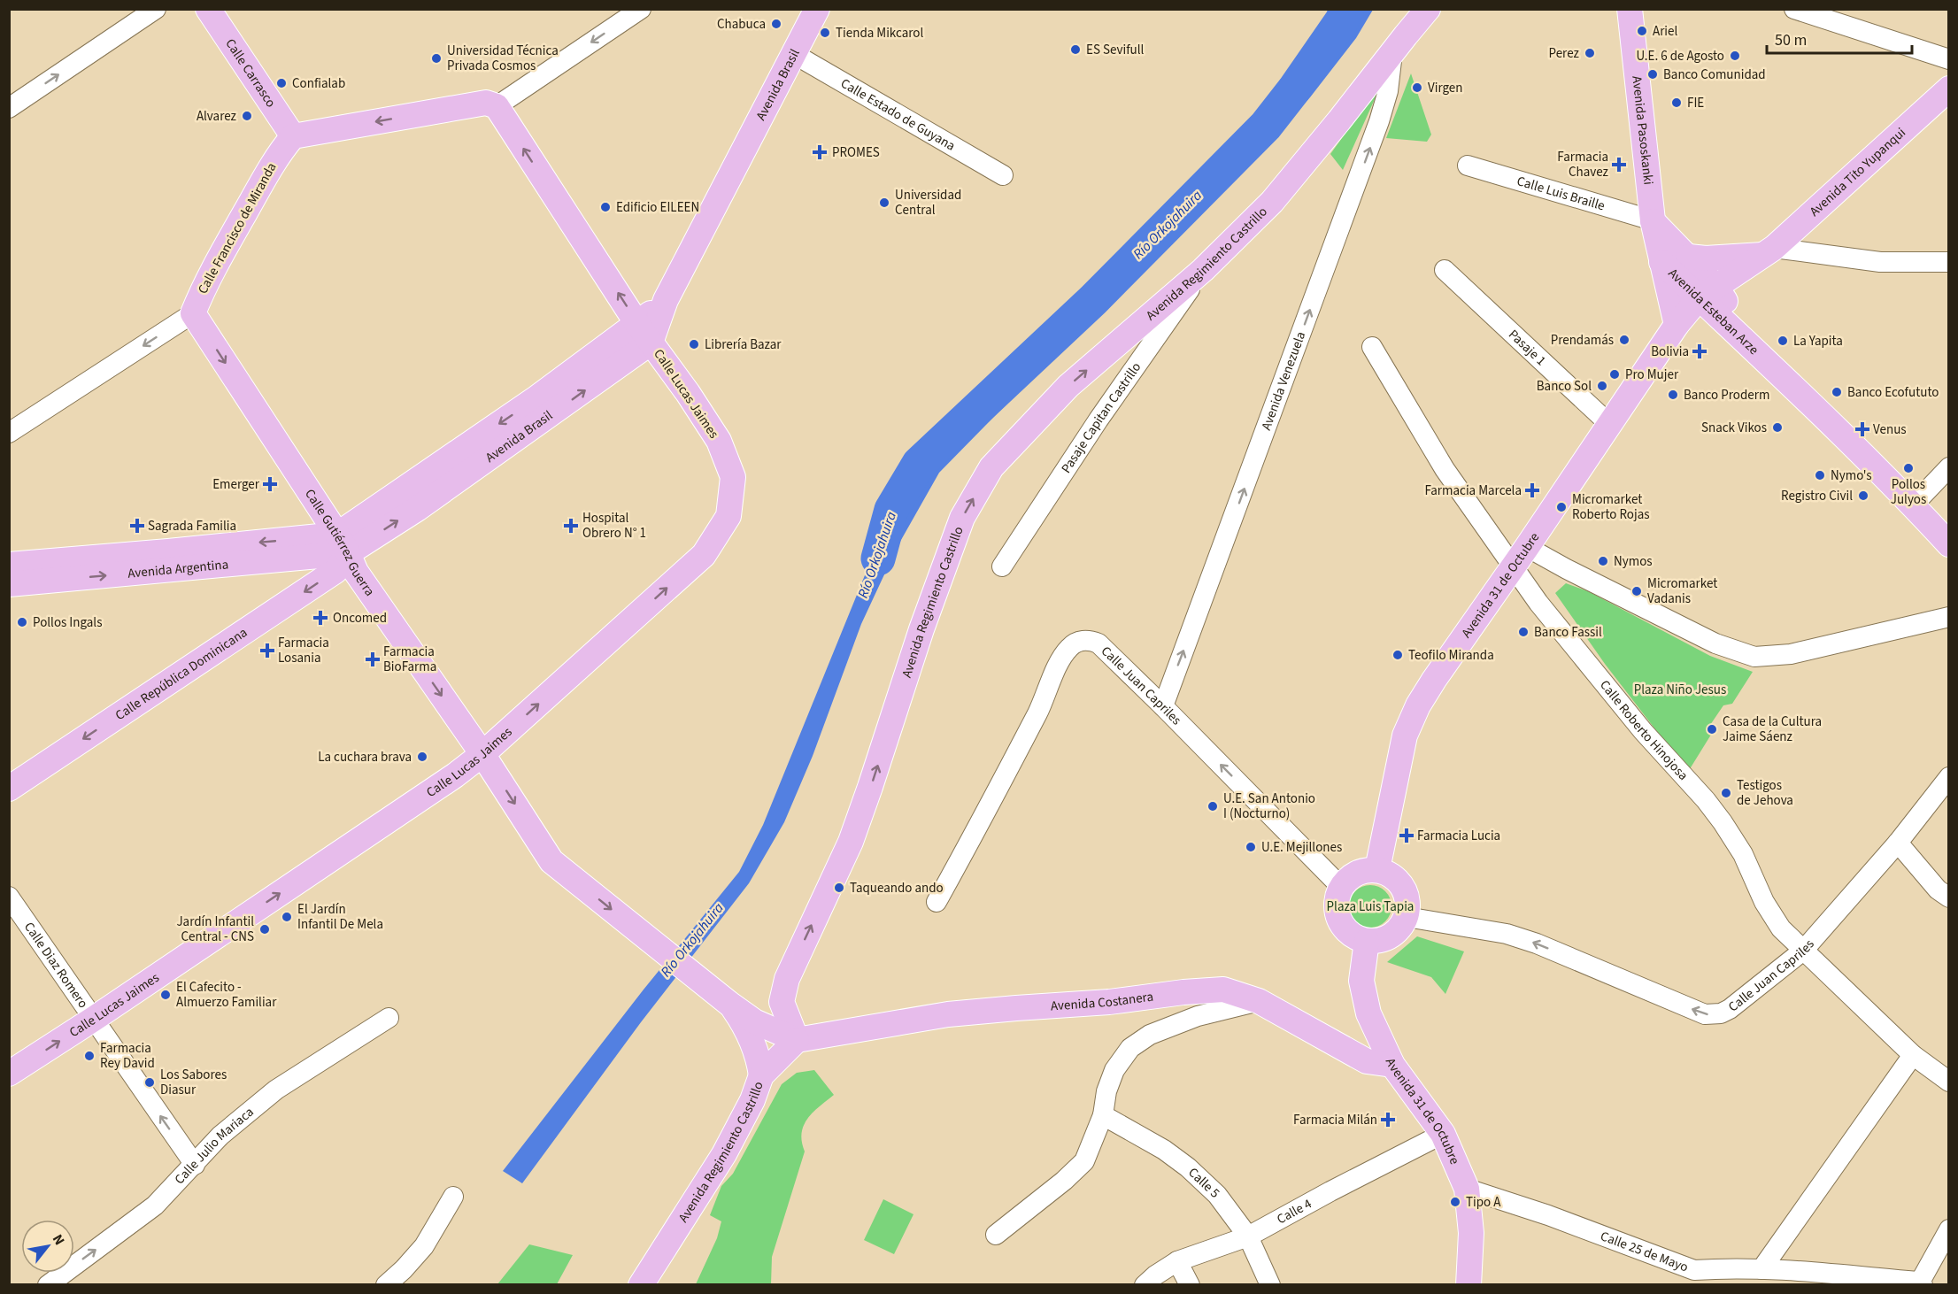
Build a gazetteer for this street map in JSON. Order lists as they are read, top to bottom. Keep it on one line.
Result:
{"streets":{"main road":["Calle Carrasco","Avenida Brasil","Avenida Pasoskanki","Avenida Tito Yupanqui","Calle Francisco de Miranda","Avenida Regimiento Castrillo","Avenida Esteban Arze","Calle Lucas Jaimes","Calle Gutiérrez Guerra","Avenida Argentina","Avenida 31 de Octubre","Calle República Dominicana","Avenida Costanera"],"street":["Calle Estado de Guyana","Calle Luis Braille","Pasaje 1","Avenida Venezuela","Pasaje Capitan Castrillo","Calle Juan Capriles","Calle Roberto Hinojosa","Calle Diaz Romero","Calle Julio Mariaca","Calle 5","Calle 4","Calle 25 de Mayo"]},"crossings":[["Calle Carrasco","Calle Francisco de Miranda"],["Avenida Brasil","Calle Estado de Guyana"],["Avenida Brasil","Calle Lucas Jaimes"],["Avenida Brasil","Calle Gutiérrez Guerra"],["Avenida Brasil","Avenida Argentina"],["Avenida Brasil","Calle República Dominicana"],["Avenida Pasoskanki","Calle Luis Braille"],["Avenida Pasoskanki","Avenida Esteban Arze"],["Avenida Tito Yupanqui","Avenida Esteban Arze"],["Avenida Tito Yupanqui","Avenida 31 de Octubre"],["Calle Luis Braille","Avenida Esteban Arze"],["Calle Francisco de Miranda","Calle Gutiérrez Guerra"],["Avenida Regimiento Castrillo","Avenida Venezuela"],["Avenida Regimiento Castrillo","Pasaje Capitan Castrillo"],["Avenida Regimiento Castrillo","Avenida Costanera"],["Avenida Esteban Arze","Avenida 31 de Octubre"],["Pasaje 1","Avenida 31 de Octubre"],["Avenida Venezuela","Calle Juan Capriles"],["Calle Lucas Jaimes","Calle Gutiérrez Guerra"],["Calle Lucas Jaimes","Calle Diaz Romero"],["Calle Gutiérrez Guerra","Avenida Argentina"],["Calle Gutiérrez Guerra","Calle República Dominicana"],["Avenida Argentina","Calle República Dominicana"],["Avenida 31 de Octubre","Calle Juan Capriles"],["Avenida 31 de Octubre","Calle Roberto Hinojosa"],["Avenida 31 de Octubre","Avenida Costanera"],["Avenida 31 de Octubre","Calle 4"],["Avenida 31 de Octubre","Calle 25 de Mayo"],["Calle Juan Capriles","Calle Roberto Hinojosa"],["Calle Diaz Romero","Calle Julio Mariaca"],["Calle 5","Calle 4"]],"one_way":["Avenida Regimiento Castrillo","Avenida Venezuela","Calle Lucas Jaimes","Calle Gutiérrez Guerra","Calle República Dominicana","Calle Juan Capriles","Calle Diaz Romero","Calle Julio Mariaca"],"water":["Río Orkojahuira"],"parks":["Plaza Niño Jesus","Plaza Luis Tapia"],"places":{"other":["Chabuca","Ariel","Tienda Mikcarol","ES Sevifull","Perez","U.E. 6 de Agosto","Universidad Técnica Privada Cosmos","Banco Comunidad","Confialab","Virgen","FIE","Alvarez","Universidad Central","Edificio EILEEN","Prendamás","La Yapita","Librería Bazar","Pro Mujer","Banco Sol","Banco Ecofututo","Banco Proderm","Snack Vikos","Pollos Julyos","Nymo's","Registro Civil","Micromarket Roberto Rojas","Nymos","Micromarket Vadanis","Pollos Ingals","Banco Fassil","Teofilo Miranda","Casa de la Cultura Jaime Sáenz","La cuchara brava","Testigos de Jehova","U.E. San Antonio I (Nocturno)","U.E. Mejillones","Taqueando ando","El Jardín Infantil De Mela","Jardín Infantil Central - CNS","El Cafecito - Almuerzo Familiar","Farmacia Rey David","Los Sabores Diasur","Tipo A"],"health":["PROMES","Farmacia Chavez","Bolivia","Venus","Emerger","Farmacia Marcela","Sagrada Familia","Hospital Obrero N° 1","Oncomed","Farmacia Losania","Farmacia BioFarma","Farmacia Lucia","Farmacia Milán"]},"scale_bar":"50 m","north":"top right"}
